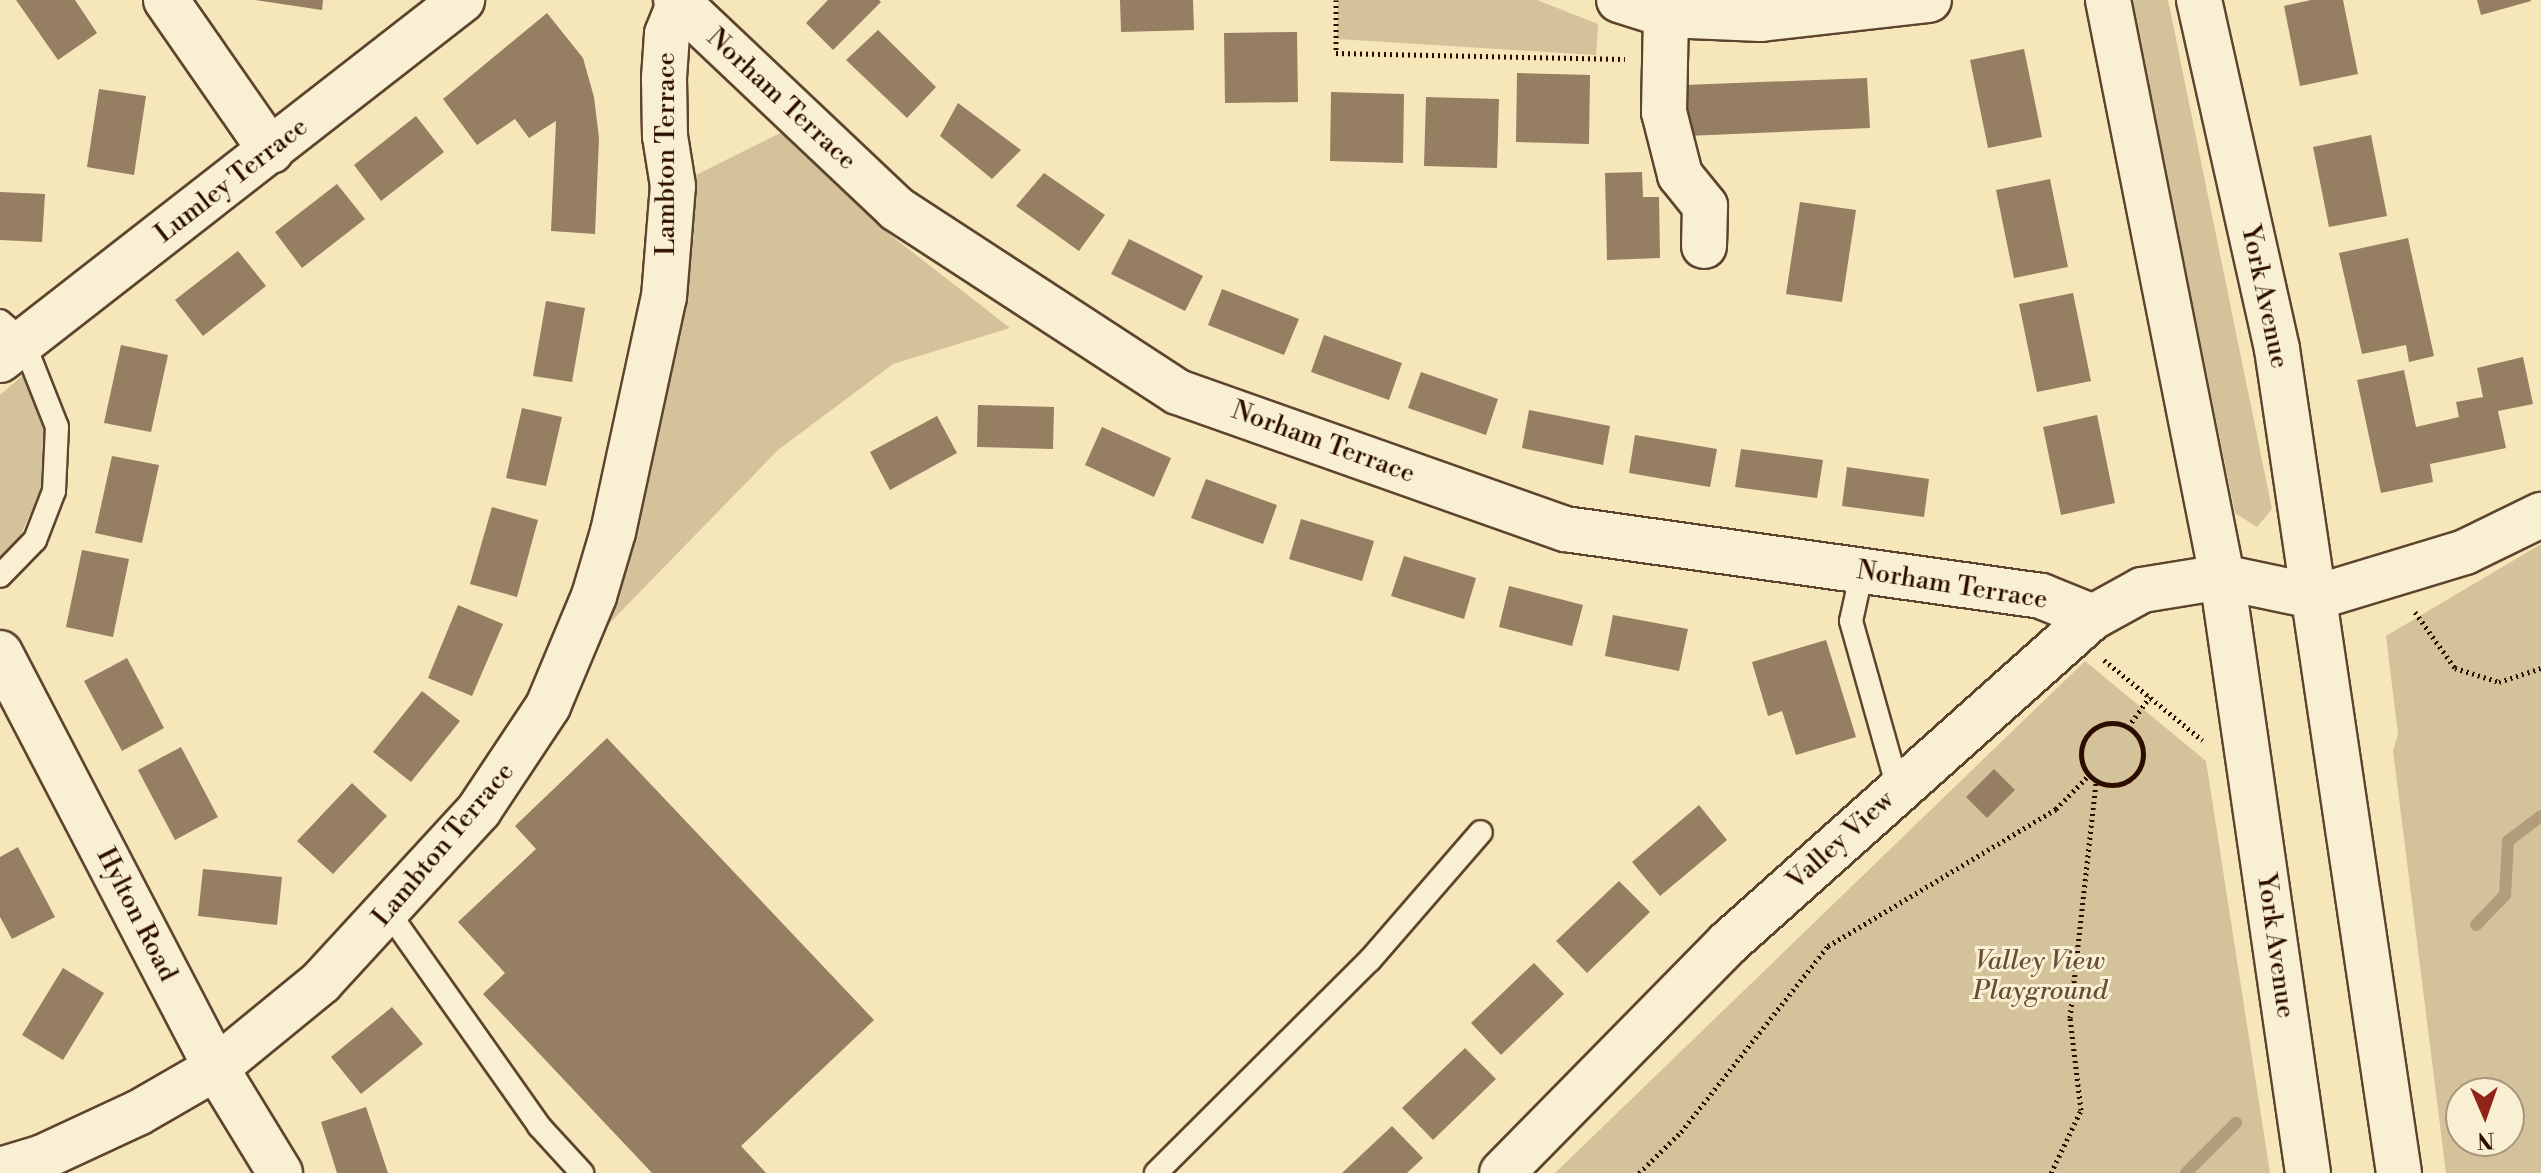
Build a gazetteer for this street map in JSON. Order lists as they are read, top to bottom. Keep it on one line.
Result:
{"streets":{"street":["Norham Terrace","Lambton Terrace","Lumley Terrace","York Avenue","Valley View","Hylton Road"]},"crossings":[["Norham Terrace","Lambton Terrace"],["Norham Terrace","Valley View"],["Lambton Terrace","Hylton Road"],["York Avenue","Valley View"]],"parks":["Valley View Playground"],"north":"bottom"}
